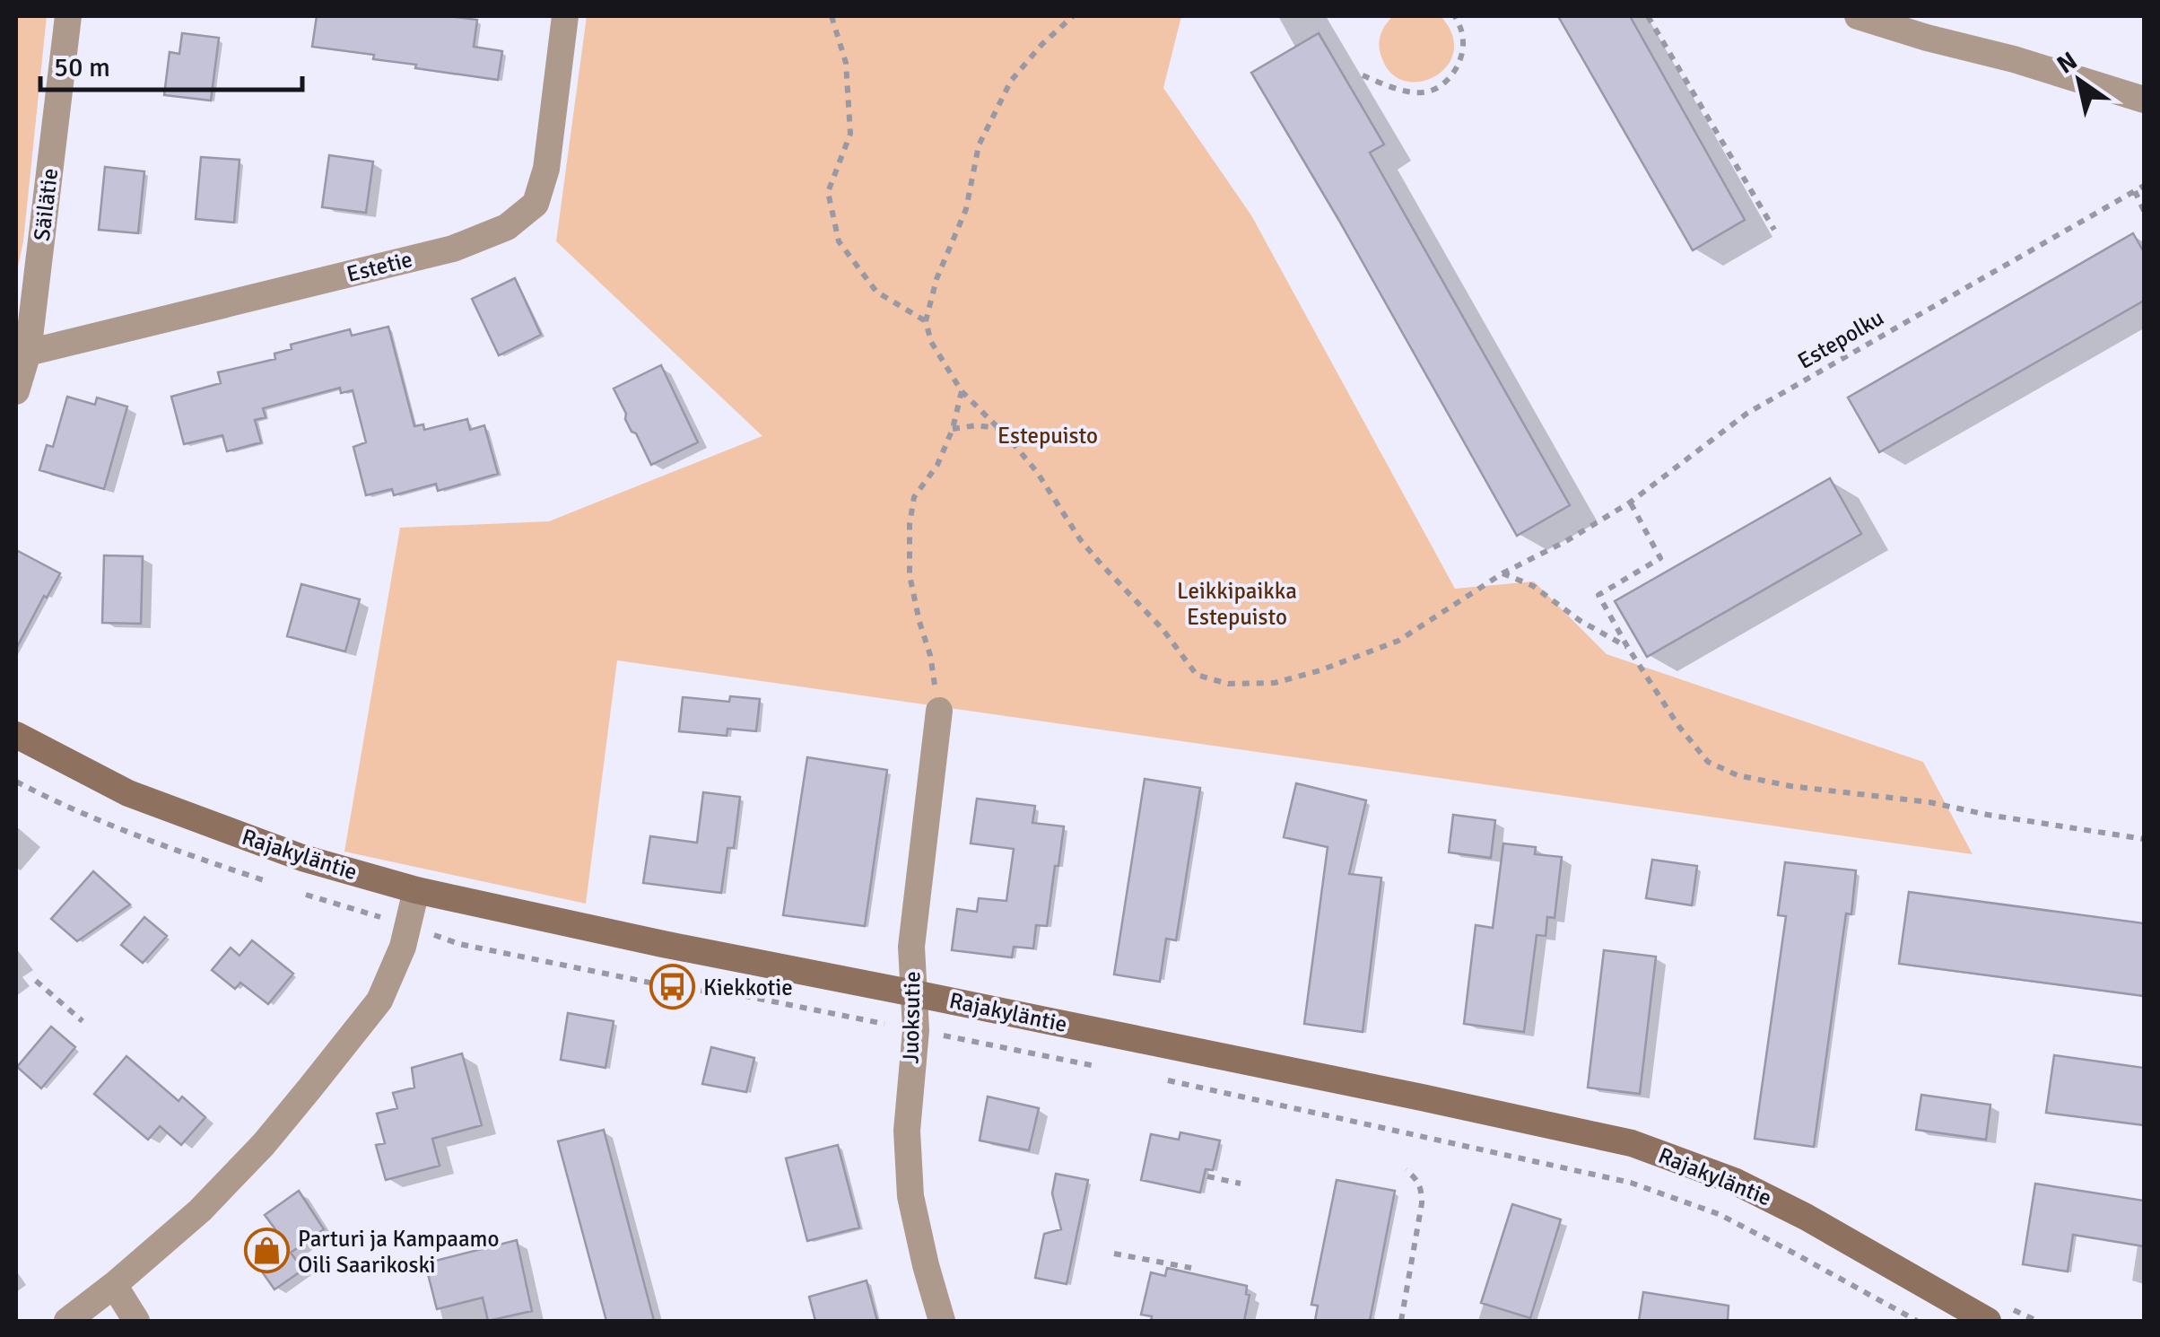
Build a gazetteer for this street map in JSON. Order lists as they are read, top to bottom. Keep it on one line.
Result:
{"streets":{"street":["Säilätie","Estetie","Rajakyläntie","Juoksutie"],"path":["Estepolku"]},"crossings":[["Säilätie","Estetie"],["Rajakyläntie","Juoksutie"]],"parks":["Estepuisto","Leikkipaikka Estepuisto"],"places":{"bus stop":["Kiekkotie"],"shop":["Parturi ja Kampaamo Oili Saarikoski"]},"scale_bar":"50 m","north":"top left"}
